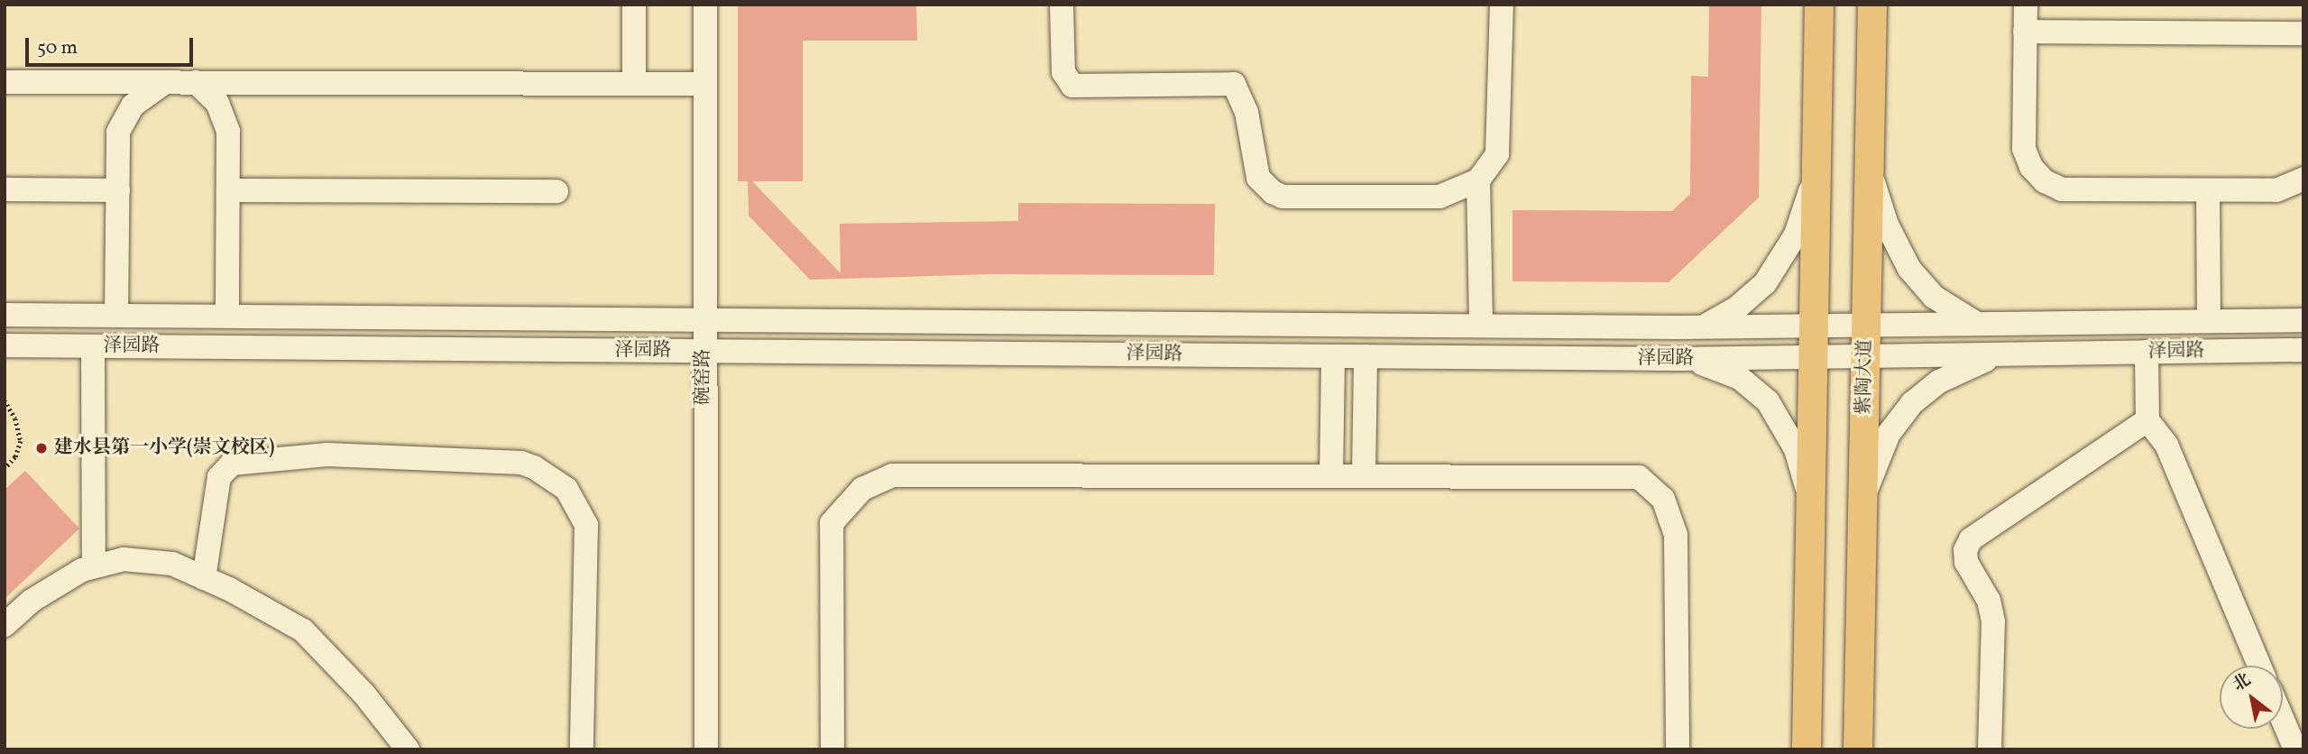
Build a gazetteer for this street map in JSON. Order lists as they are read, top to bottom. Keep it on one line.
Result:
{"streets":{"main road":["紫陶大道"],"street":["泽园路","碗窑路"]},"crossings":[["泽园路","碗窑路"],["泽园路","紫陶大道"]],"places":["建水县第一小学(崇文校区)"],"scale_bar":"50 m","north":"top left"}
